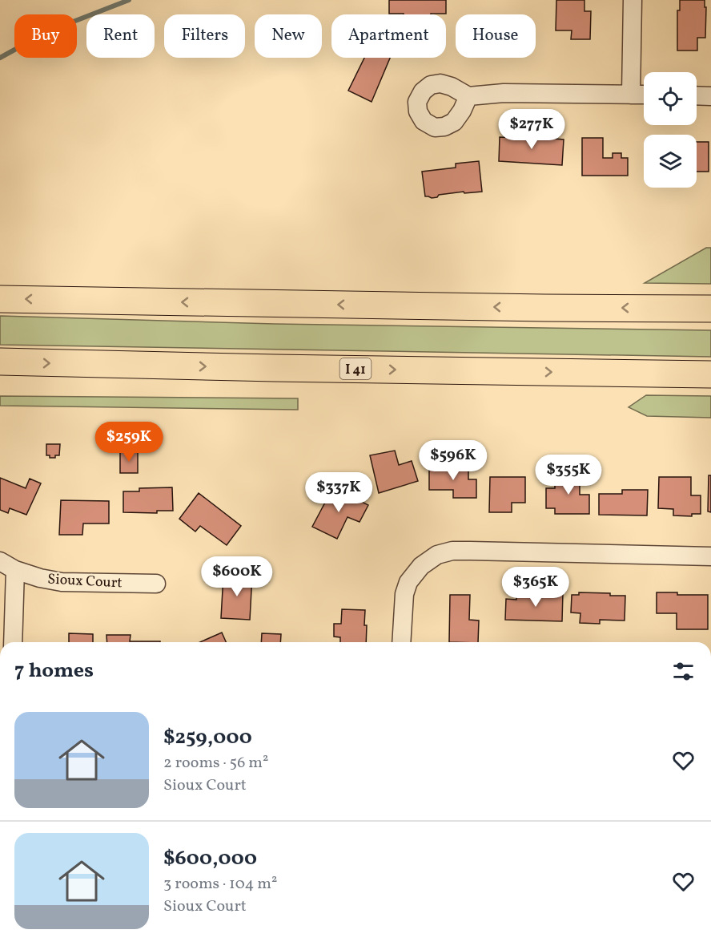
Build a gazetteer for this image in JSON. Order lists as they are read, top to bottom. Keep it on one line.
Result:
{"streets":{"highway":["I 41"],"street":["Sioux Court"]},"page":{"chip":["Buy","Rent","Filters","New","Apartment","House"],"price":["$277K","$259K","$596K","$355K","$337K","$600K","$365K"],"heading":"7 homes","list":[{"name":"$259,000","note":"2 rooms · 56 m² · Sioux Court"},{"name":"$600,000","note":"3 rooms · 104 m² · Sioux Court"}]}}
